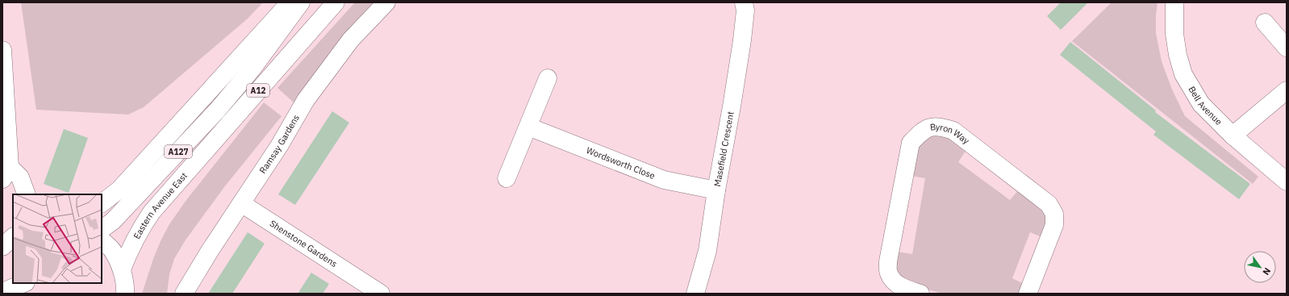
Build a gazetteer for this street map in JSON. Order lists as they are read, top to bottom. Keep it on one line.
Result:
{"streets":{"main road":["A12","Bell Avenue","Byron Way","Ramsay Gardens","Masefield Crescent","A127","Wordsworth Close","Eastern Avenue East","Shenstone Gardens"]},"crossings":[["Ramsay Gardens","Shenstone Gardens"],["Masefield Crescent","Wordsworth Close"]],"north":"bottom right"}
